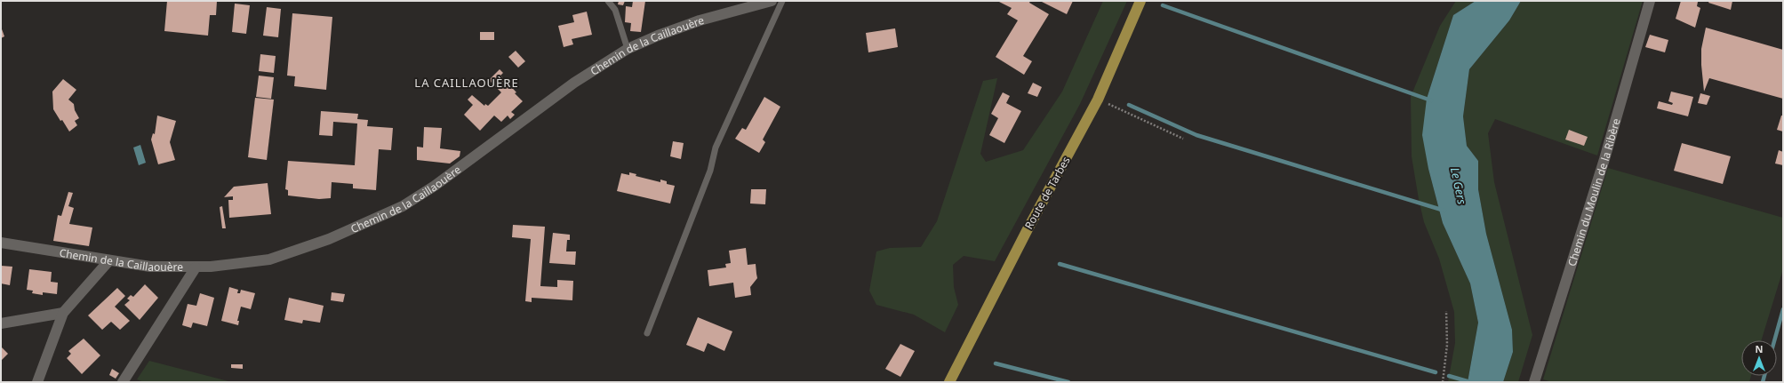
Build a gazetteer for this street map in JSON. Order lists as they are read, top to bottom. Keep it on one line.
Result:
{"streets":{"main road":["Route de Tarbes"],"street":["Chemin de la Caillaouère","Chemin du Moulin de la Ribère"]},"districts":["LA CAILLAOUÈRE"],"water":["Le Gers"],"north":"top"}
